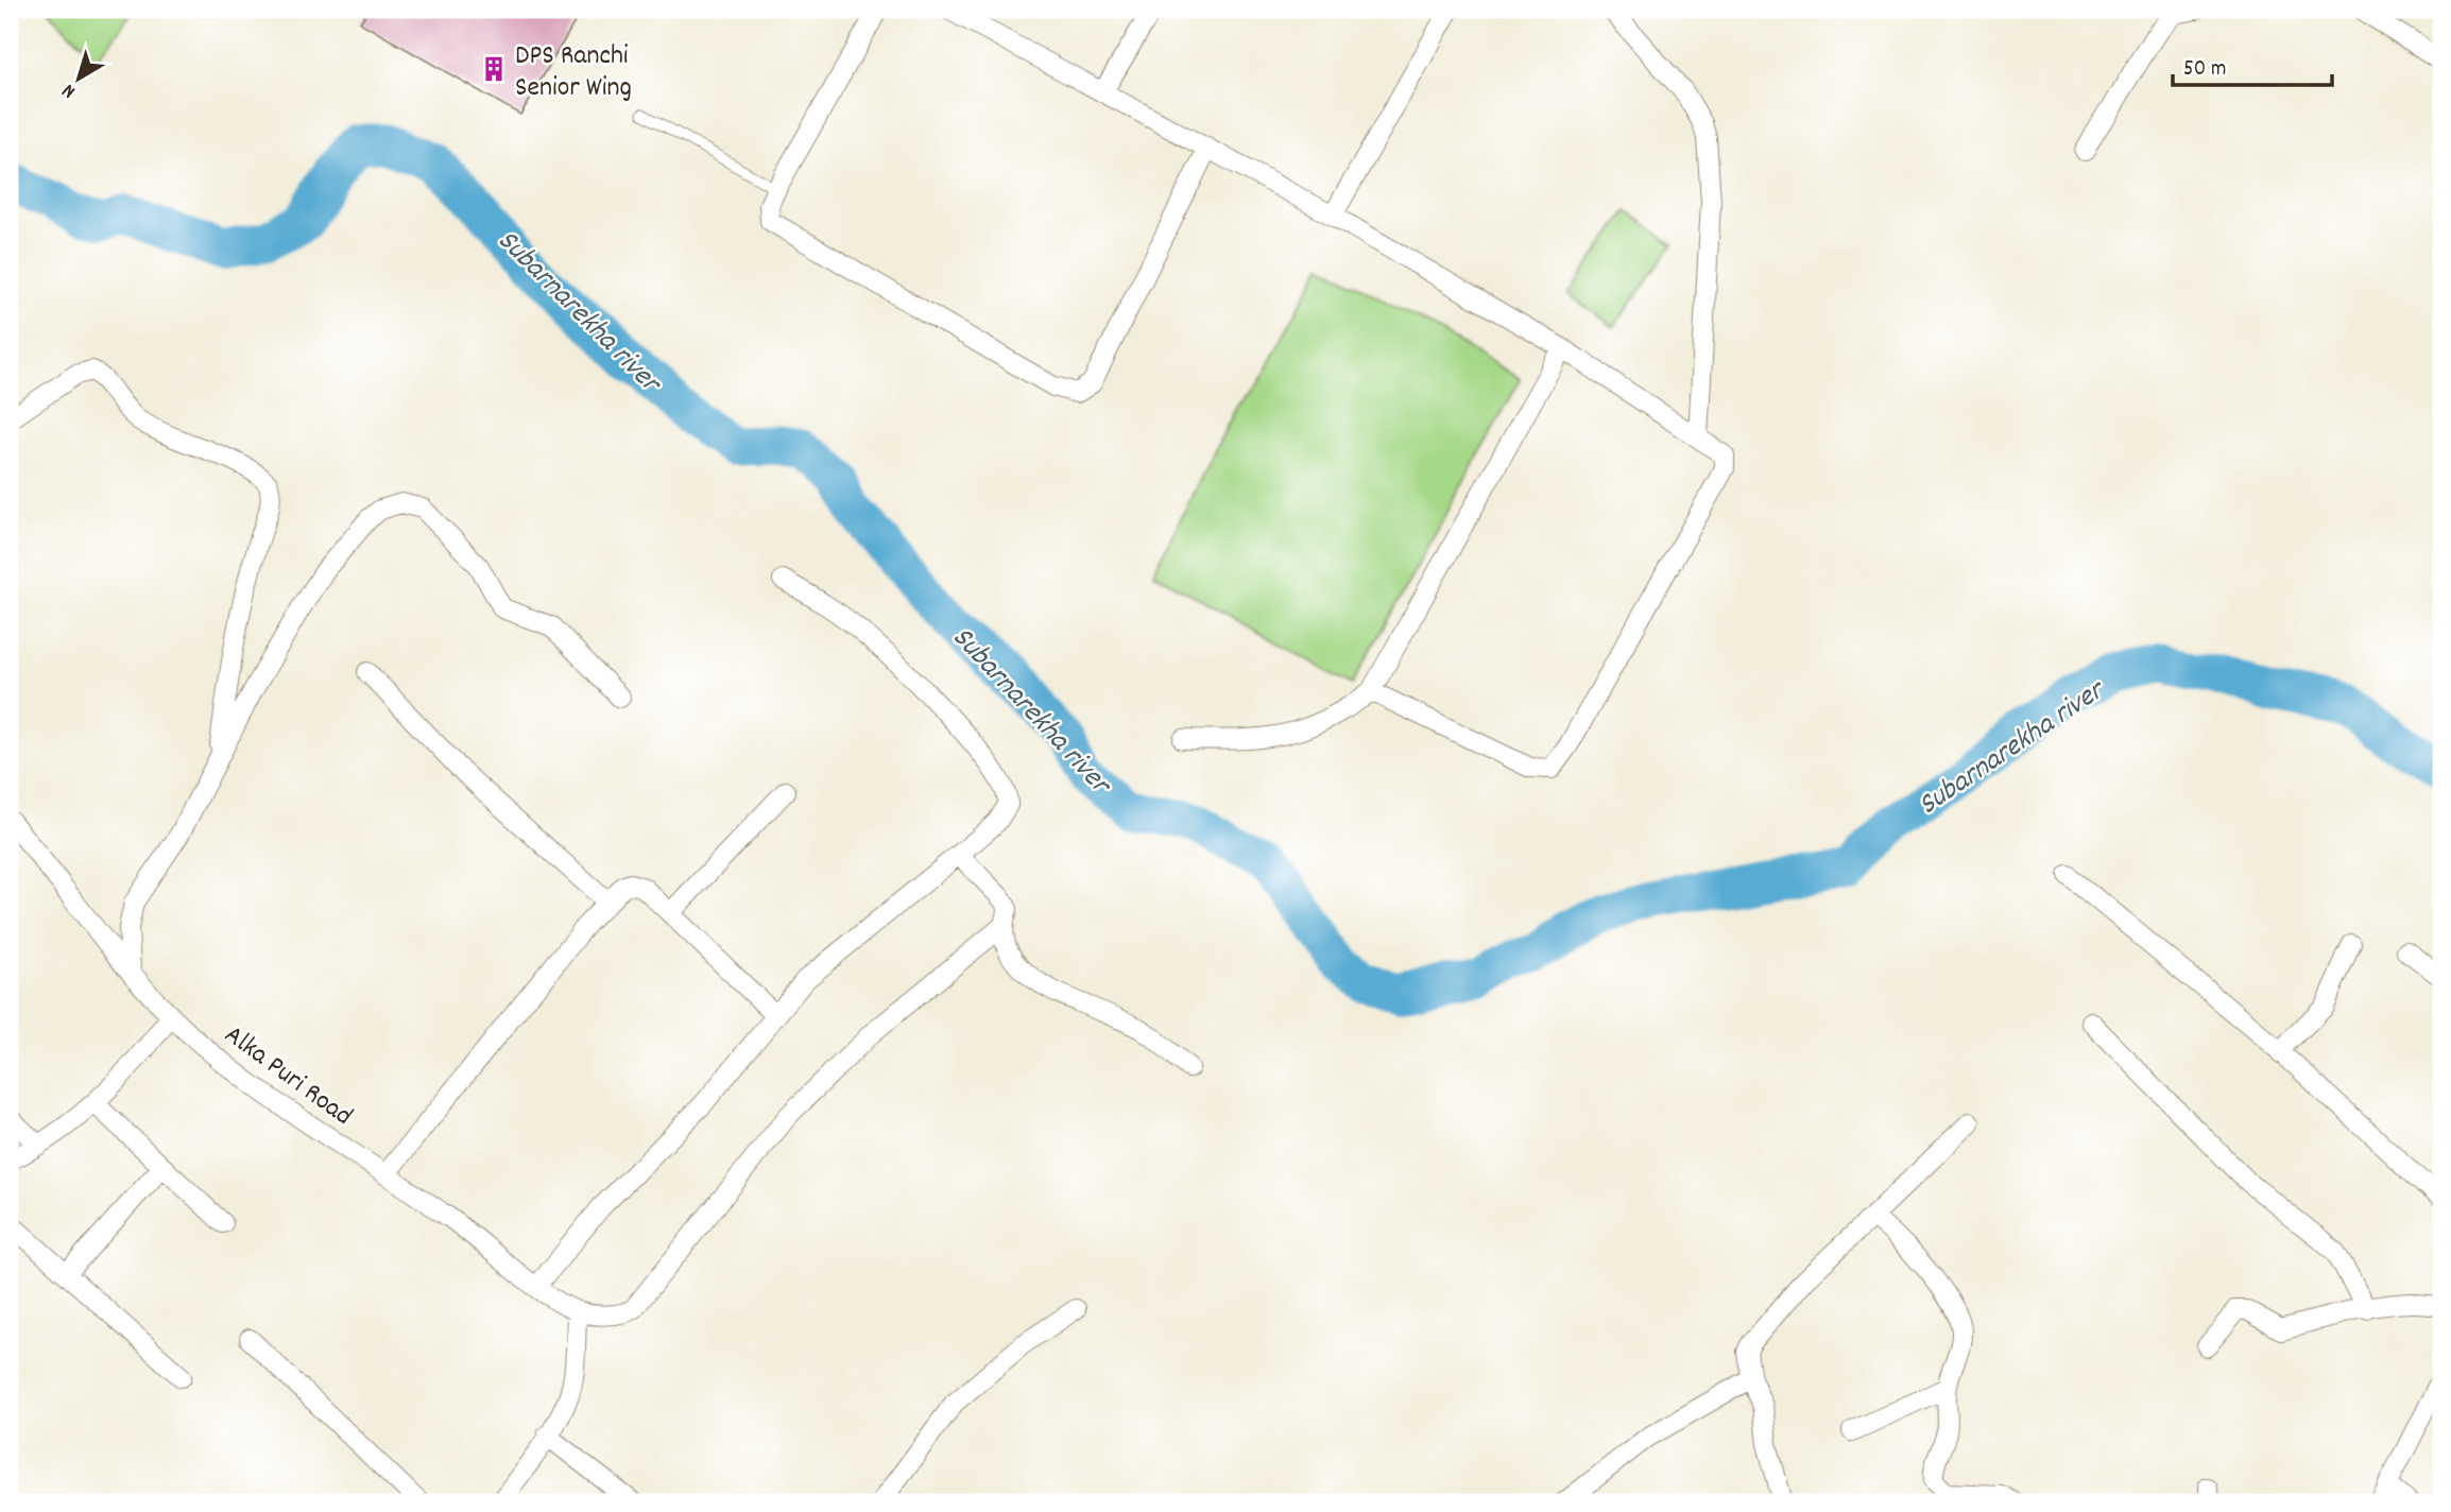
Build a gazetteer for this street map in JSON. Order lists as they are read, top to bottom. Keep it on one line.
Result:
{"streets":{"street":["Alka Puri Road"]},"water":["Subarnarekha river"],"places":{"building":["DPS Ranchi Senior Wing"]},"scale_bar":"50 m","north":"bottom left"}
